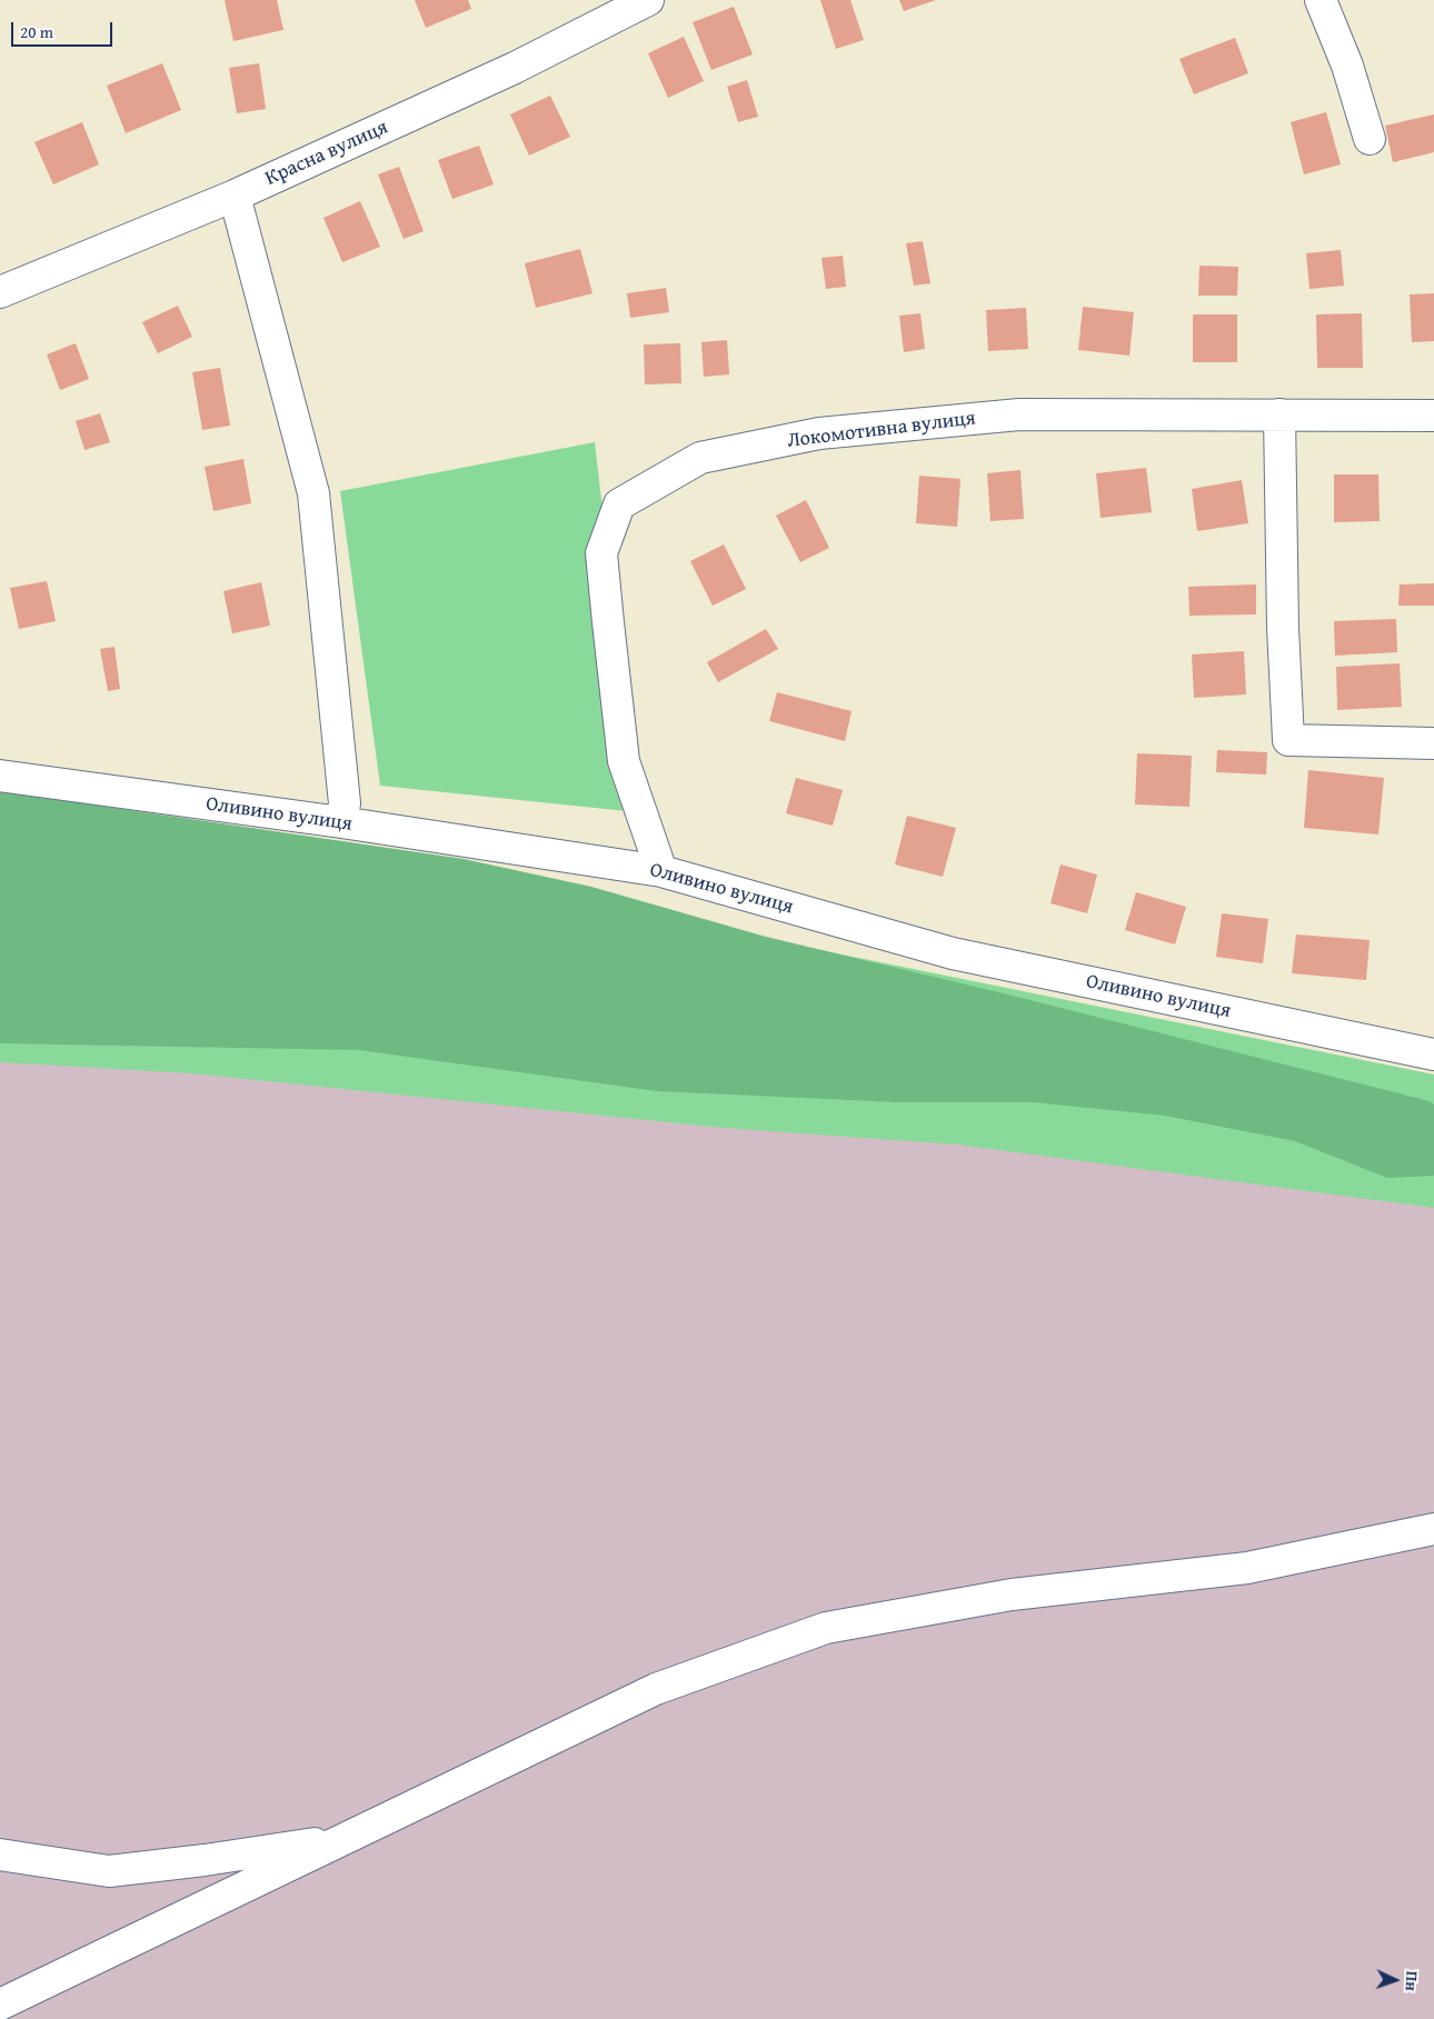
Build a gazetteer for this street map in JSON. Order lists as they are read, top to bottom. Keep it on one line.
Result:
{"streets":{"street":["Красна вулиця","Локомотивна вулиця","Оливино вулиця"]},"crossings":[["Локомотивна вулиця","Оливино вулиця"]],"scale_bar":"20 m","north":"right"}
